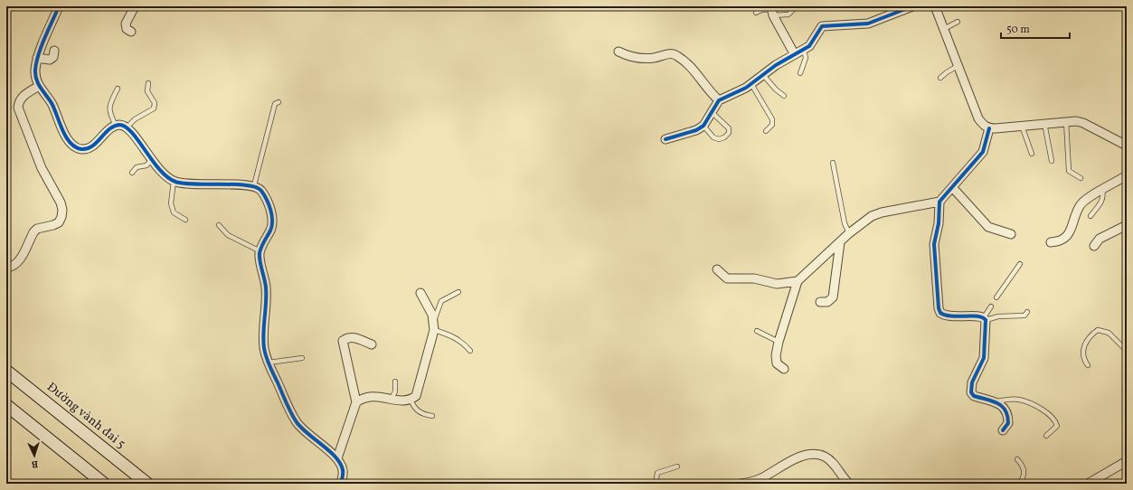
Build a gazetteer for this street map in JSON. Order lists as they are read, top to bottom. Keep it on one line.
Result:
{"streets":{"main road":["Đường vành đai 5"]},"scale_bar":"50 m","north":"bottom"}
